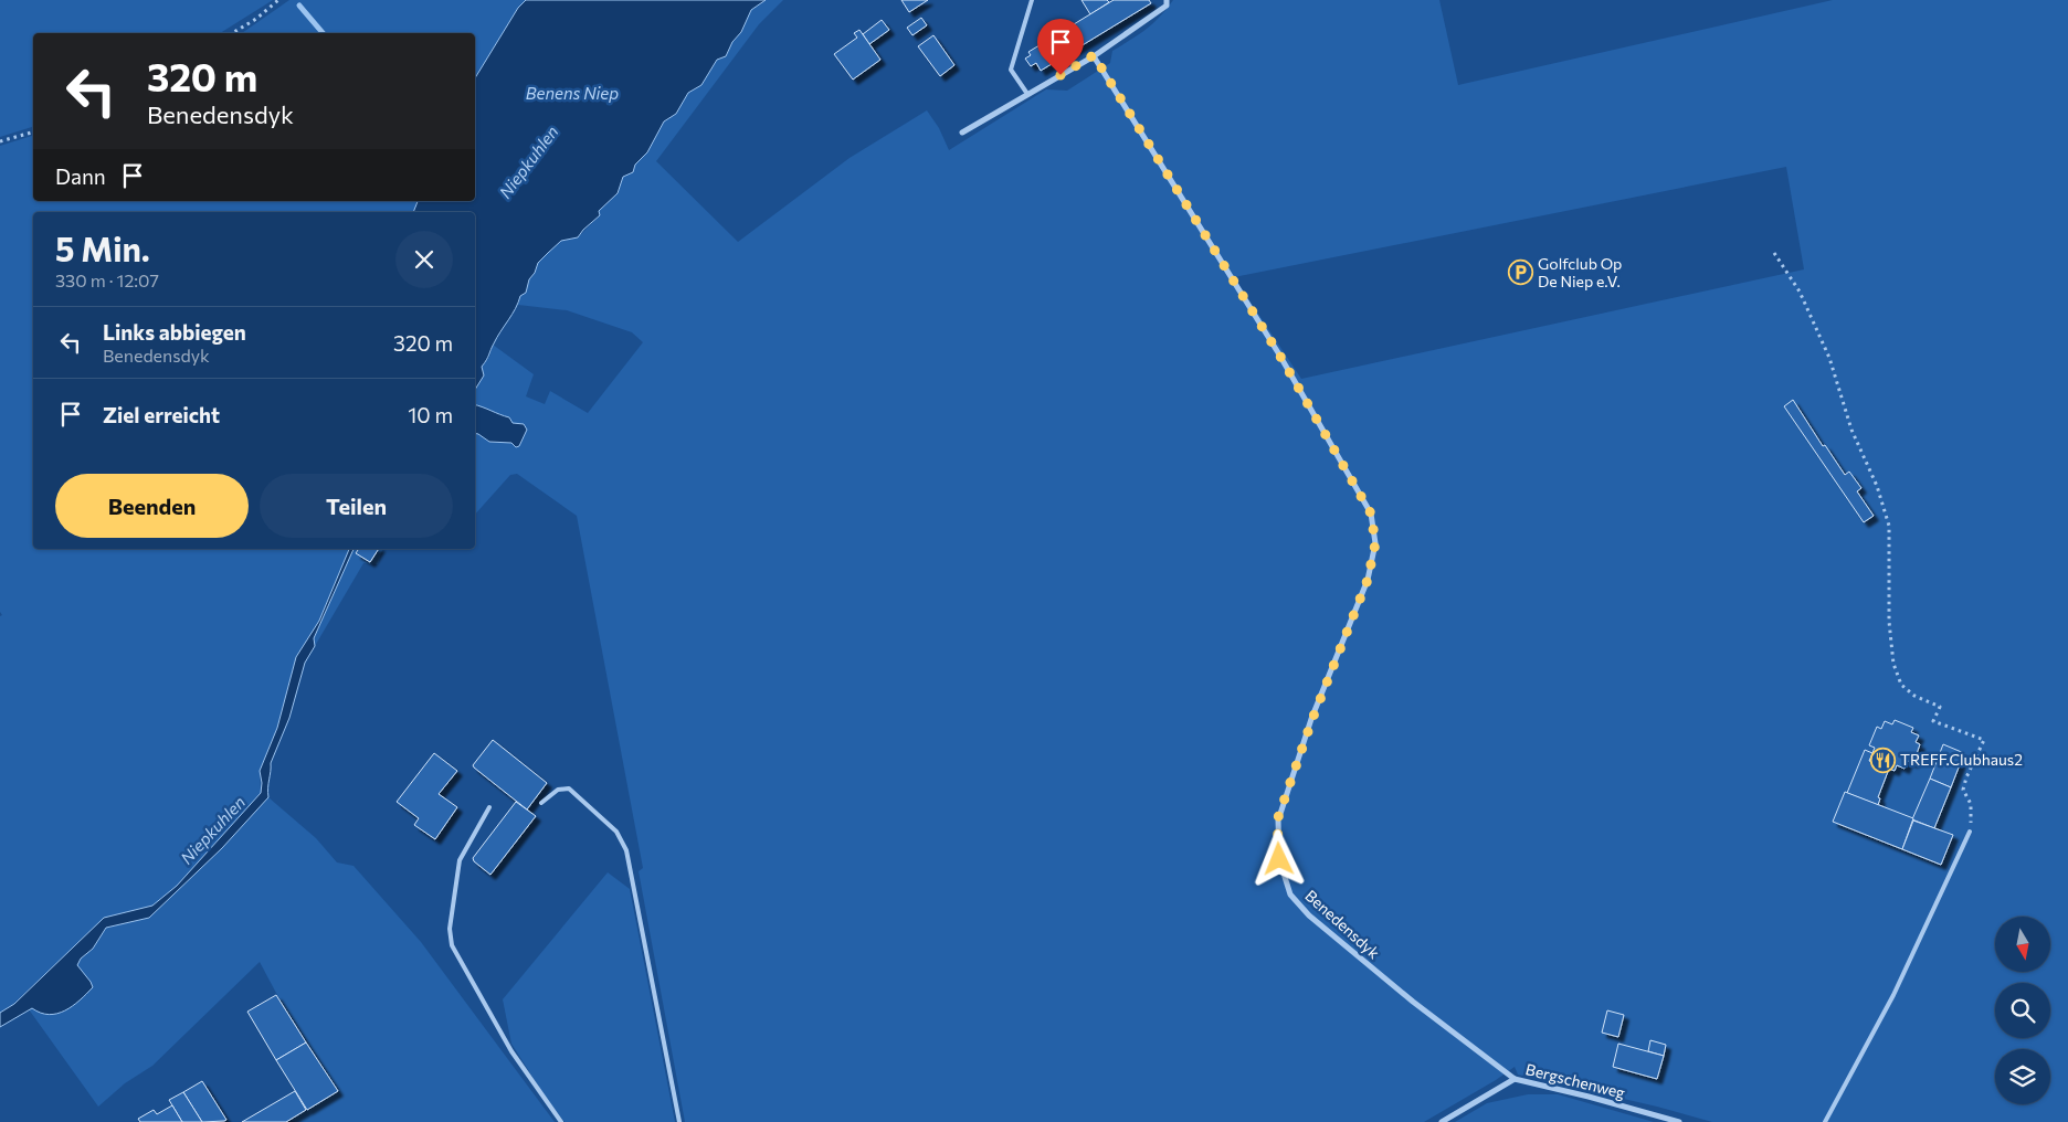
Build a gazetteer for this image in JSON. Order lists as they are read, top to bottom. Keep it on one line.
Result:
{"streets":{"street":["Benedensdyk","Bergschenweg"]},"crossings":[["Benedensdyk","Bergschenweg"]],"water":["Benens Niep","Niepkuhlen"],"places":{"parking":["Golfclub Op De Niep e.V."],"restaurant":["TREFF.Clubhaus2"]},"north":"bottom","page":{"turn":["320 m","Benedensdyk"],"then":"Dann","heading":["5 Min.","330 m · 12:07"],"list":[{"name":"Links abbiegen","note":"Benedensdyk","value":"320 m"},{"name":"Ziel erreicht","value":"10 m"}],"buttons":["Beenden","Teilen"]}}
